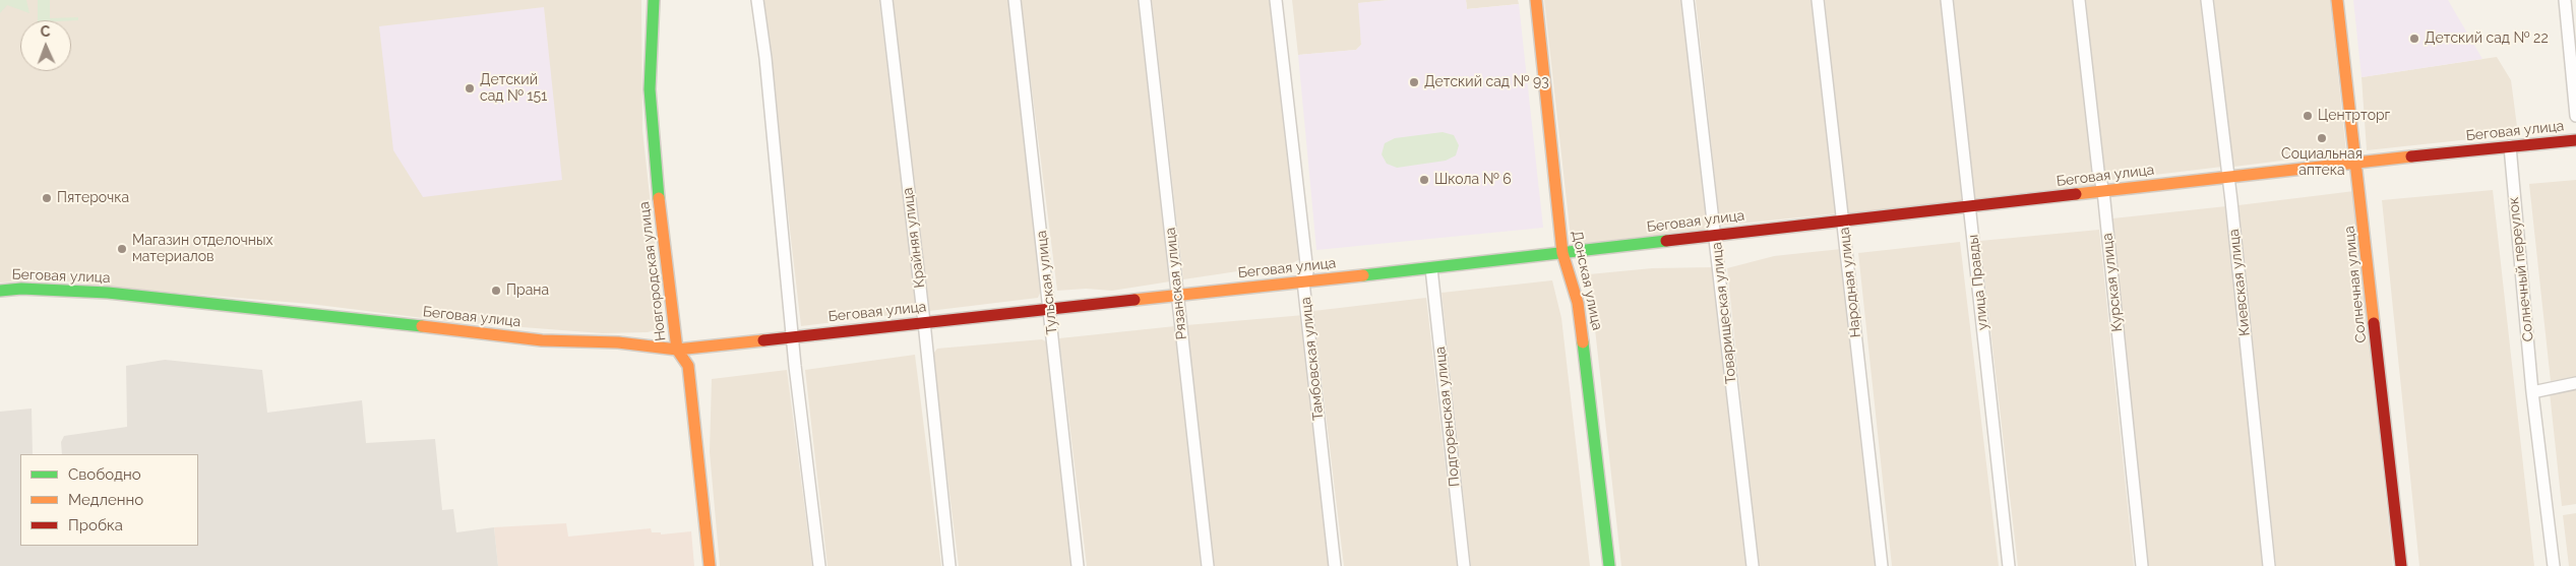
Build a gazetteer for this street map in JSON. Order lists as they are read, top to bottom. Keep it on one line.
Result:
{"streets":{"street":["Беговая улица","Крайняя улица","Солнечный переулок","Новгородская улица","Донская улица","Тульская улица","Народная улица","улица Правды","Курская улица","Киевская улица","Рязанская улица","Солнечная улица","Товарищеская улица","Тамбовская улица","Подгоренская улица"]},"crossings":[["Беговая улица","Крайняя улица"],["Беговая улица","Солнечный переулок"],["Беговая улица","Новгородская улица"],["Беговая улица","Донская улица"],["Беговая улица","Тульская улица"],["Беговая улица","Народная улица"],["Беговая улица","улица Правды"],["Беговая улица","Курская улица"],["Беговая улица","Киевская улица"],["Беговая улица","Рязанская улица"],["Беговая улица","Солнечная улица"],["Беговая улица","Товарищеская улица"],["Беговая улица","Тамбовская улица"],["Беговая улица","Подгоренская улица"]],"places":["Детский сад № 22","Детский сад № 93","Детский сад № 151","Центрторг","Социальная аптека","Школа № 6","Пятерочка","Магазин отделочных материалов","Прана"],"legend":["Свободно","Медленно","Пробка"],"north":"top"}
